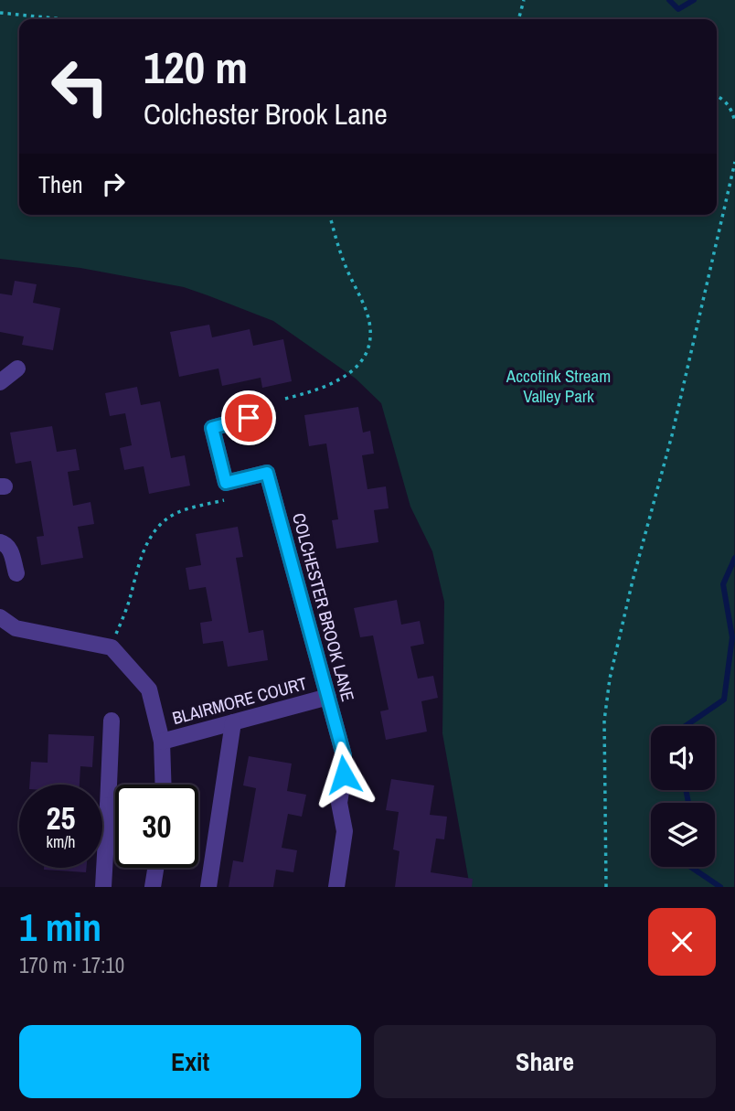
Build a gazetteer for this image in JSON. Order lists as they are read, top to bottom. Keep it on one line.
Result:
{"streets":{"street":["COLCHESTER BROOK LANE","BLAIRMORE COURT"]},"crossings":[["COLCHESTER BROOK LANE","BLAIRMORE COURT"]],"parks":["Accotink Stream Valley Park"],"page":{"turn":["120 m","Colchester Brook Lane"],"then":"Then","speed":"25 km/h","limit":"30","heading":["1 min","170 m · 17:10"],"buttons":["Exit","Share"]}}
